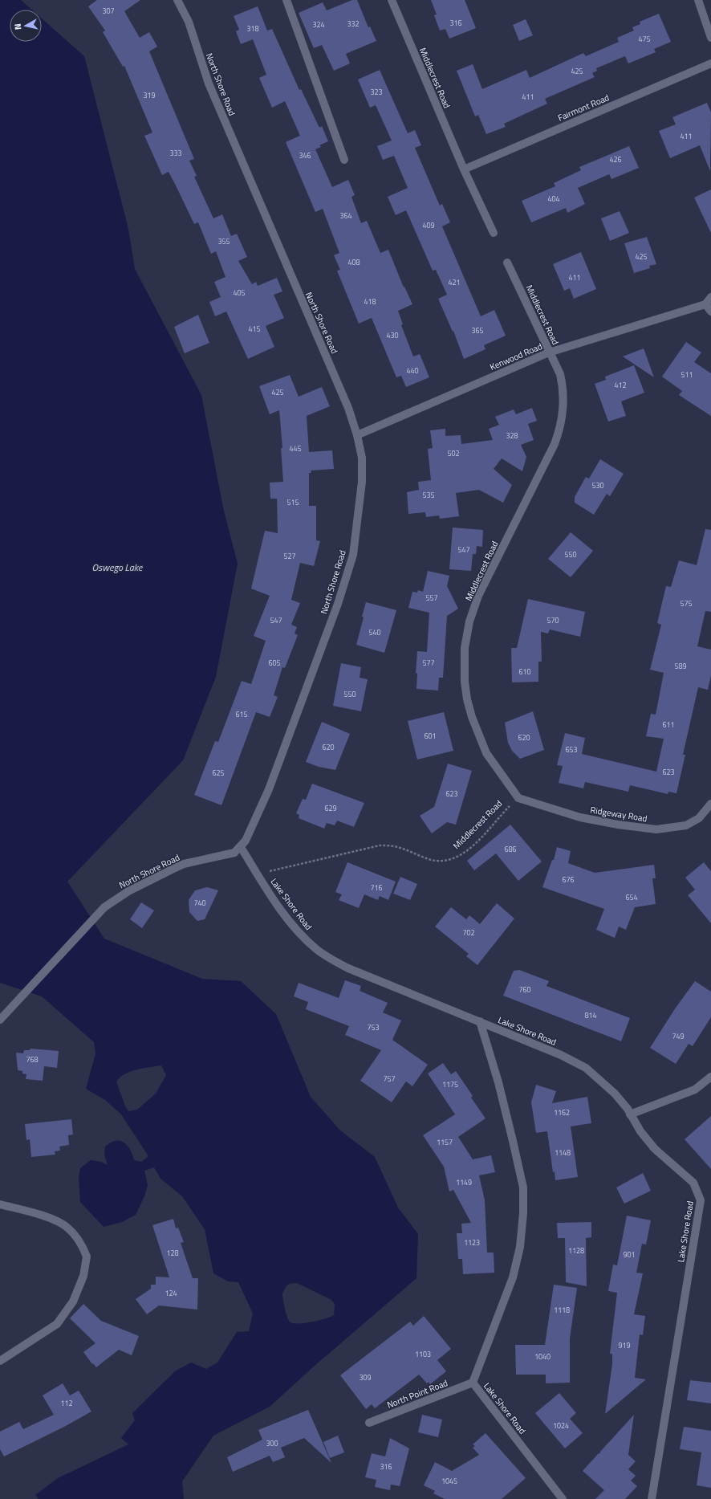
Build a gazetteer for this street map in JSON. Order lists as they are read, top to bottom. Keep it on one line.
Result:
{"streets":{"street":["Middlecrest Road","North Shore Road","Fairmont Road","Kenwood Road","Ridgeway Road","Lake Shore Road","North Point Road"]},"crossings":[["Middlecrest Road","Fairmont Road"],["Middlecrest Road","Kenwood Road"],["Middlecrest Road","Ridgeway Road"],["Middlecrest Road","Lake Shore Road"],["North Shore Road","Kenwood Road"],["North Shore Road","Lake Shore Road"],["Lake Shore Road","North Point Road"]],"water":["Oswego Lake"],"house_numbers":["307","316","332","324","318","475","425","323","319","411","411","333","346","426","404","364","409","355","425","408","411","421","405","418","415","365","430","440","511","412","425","328","445","502","530","535","515","547","550","527","557","575","547","570","540","605","577","589","610","550","615","611","601","620","620","653","623","625","623","629","686","676","716","654","740","702","760","814","753","749","768","757","1175","1162","1157","1148","1149","1123","1128","128","901","124","1118","919","1103","1040","309","112","1024","300","316","1045"],"north":"left"}
